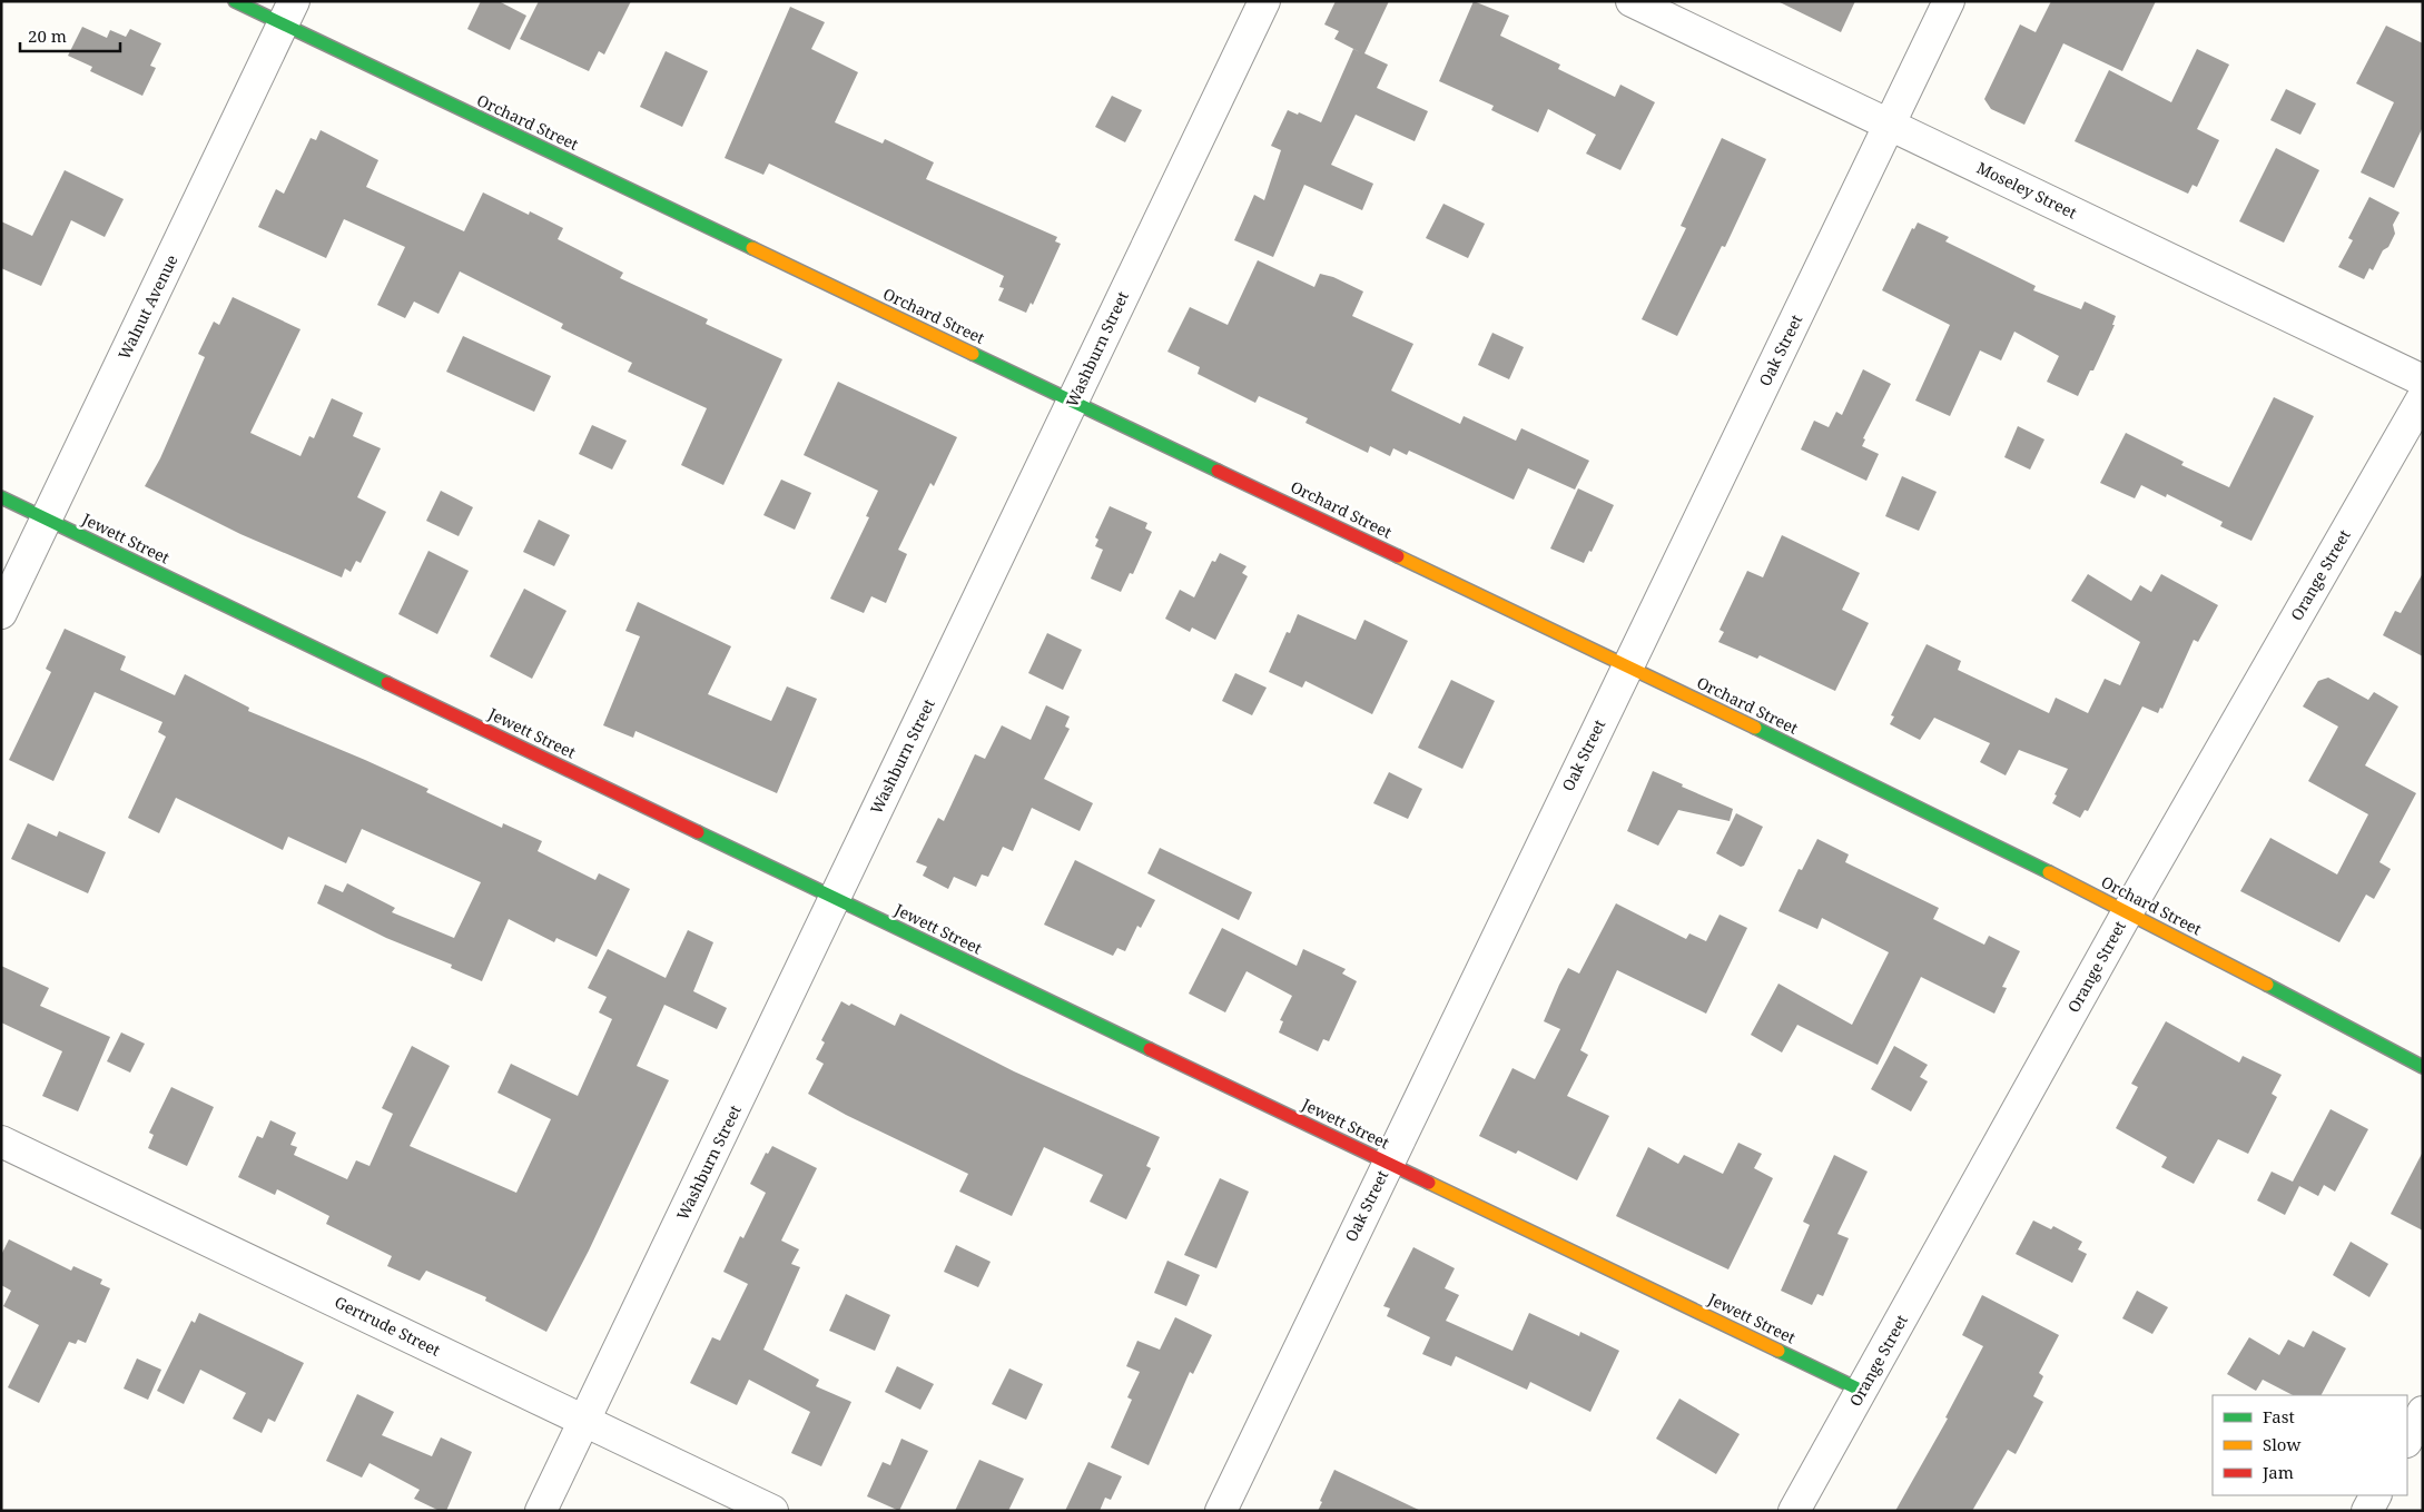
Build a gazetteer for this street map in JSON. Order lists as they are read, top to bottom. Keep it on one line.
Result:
{"streets":{"street":["Orchard Street","Moseley Street","Walnut Avenue","Washburn Street","Oak Street","Jewett Street","Orange Street","Gertrude Street"]},"crossings":[["Orchard Street","Walnut Avenue"],["Orchard Street","Washburn Street"],["Orchard Street","Oak Street"],["Orchard Street","Orange Street"],["Moseley Street","Oak Street"],["Walnut Avenue","Jewett Street"],["Washburn Street","Jewett Street"],["Washburn Street","Gertrude Street"],["Oak Street","Jewett Street"],["Jewett Street","Orange Street"]],"legend":["Fast","Slow","Jam"],"scale_bar":"20 m"}
